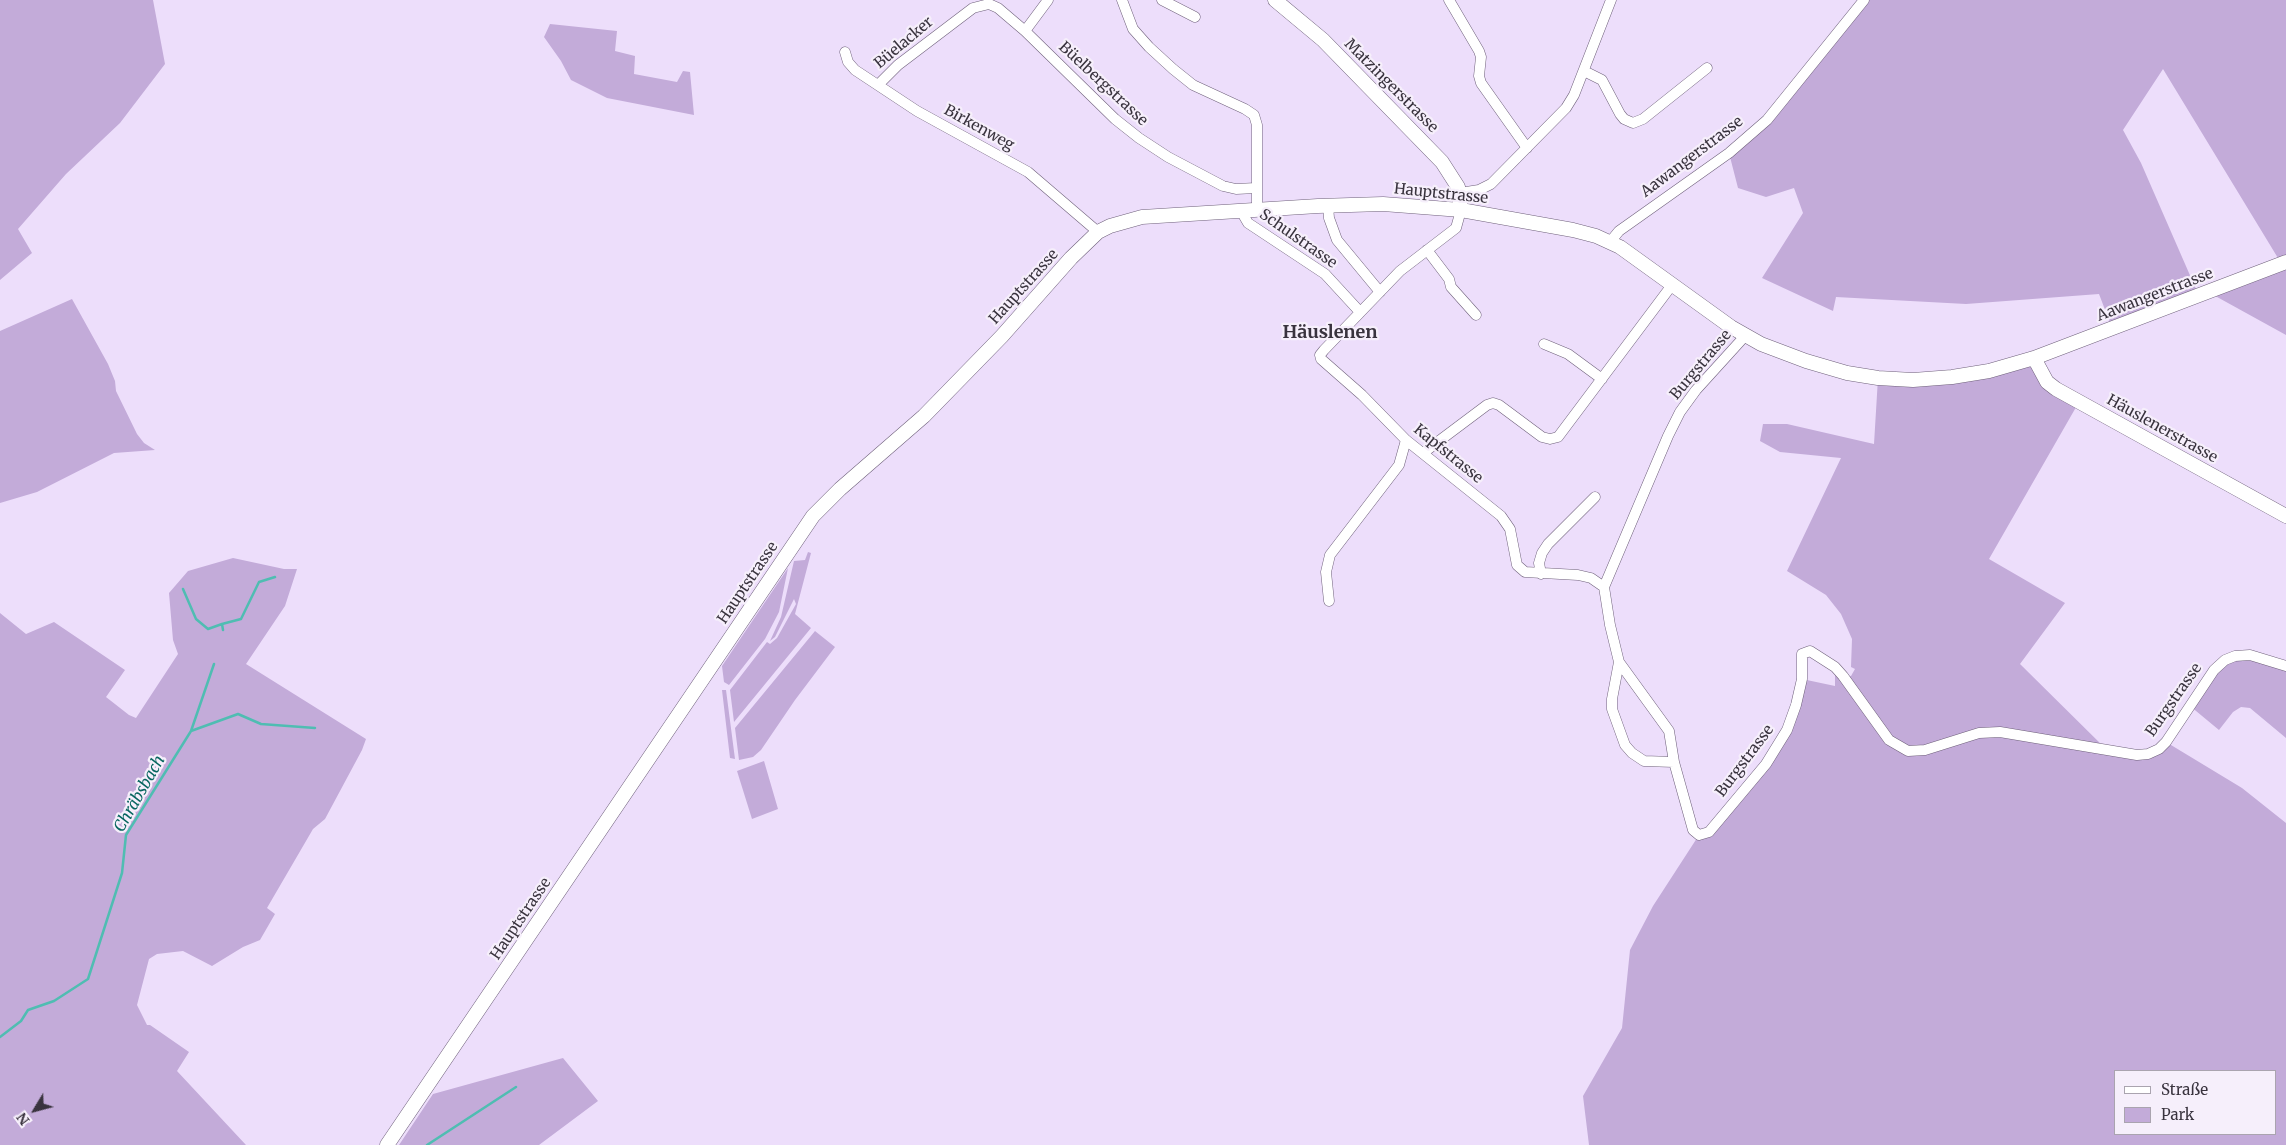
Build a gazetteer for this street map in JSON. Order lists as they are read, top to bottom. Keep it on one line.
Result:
{"streets":{"street":["Büelacker","Büelbergstrasse","Matzingerstrasse","Birkenweg","Aawangerstrasse","Hauptstrasse","Schulstrasse","Burgstrasse","Häuslenerstrasse","Kapfstrasse"]},"crossings":[["Büelacker","Büelbergstrasse"],["Büelacker","Birkenweg"],["Matzingerstrasse","Hauptstrasse"],["Birkenweg","Hauptstrasse"],["Aawangerstrasse","Hauptstrasse"],["Aawangerstrasse","Häuslenerstrasse"],["Hauptstrasse","Schulstrasse"],["Hauptstrasse","Burgstrasse"],["Hauptstrasse","Häuslenerstrasse"],["Schulstrasse","Kapfstrasse"],["Burgstrasse","Kapfstrasse"]],"districts":["Häuslenen"],"water":["Chräbsbach"],"legend":["Straße","Park"],"north":"bottom left"}
